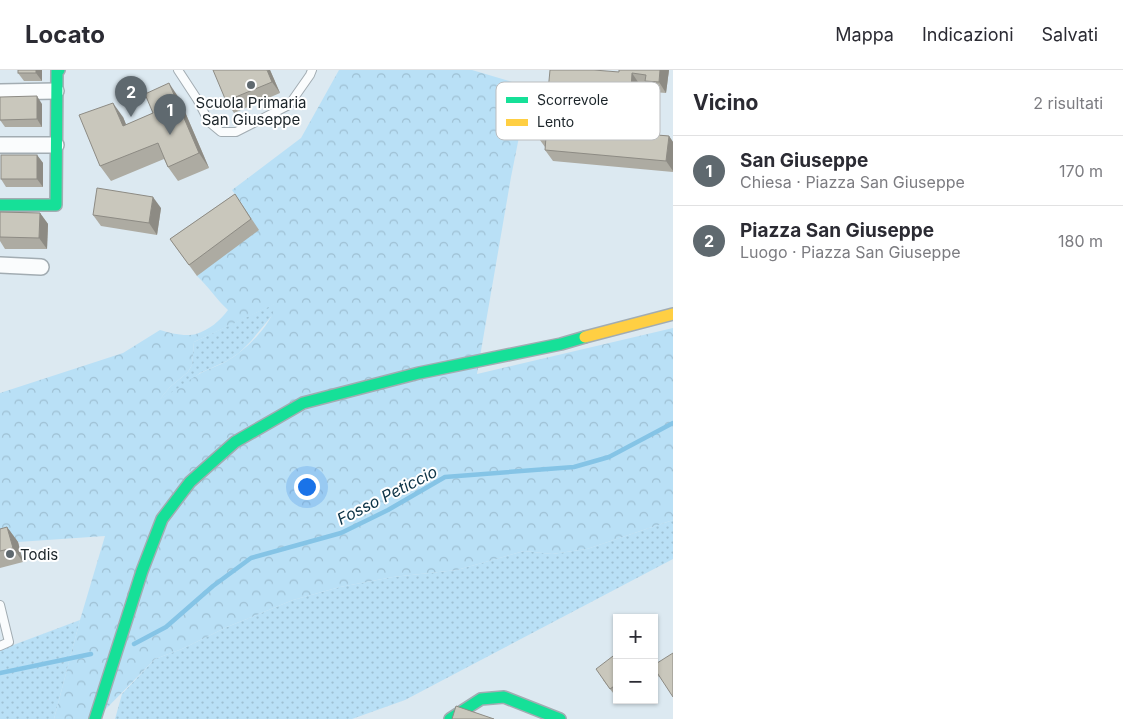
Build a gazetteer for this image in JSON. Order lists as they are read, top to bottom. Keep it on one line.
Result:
{"water":["Fosso Peticcio"],"places":["Scuola Primaria San Giuseppe","Todis"],"legend":["Scorrevole","Lento"],"page":{"header":"Locato","nav":["Mappa","Indicazioni","Salvati"],"heading":["Vicino","2 risultati"],"pins":["2","1"],"list":[{"mark":"1","name":"San Giuseppe","note":"Chiesa · Piazza San Giuseppe","value":"170 m"},{"mark":"2","name":"Piazza San Giuseppe","note":"Luogo · Piazza San Giuseppe","value":"180 m"}],"map_buttons":["+","−"]}}
